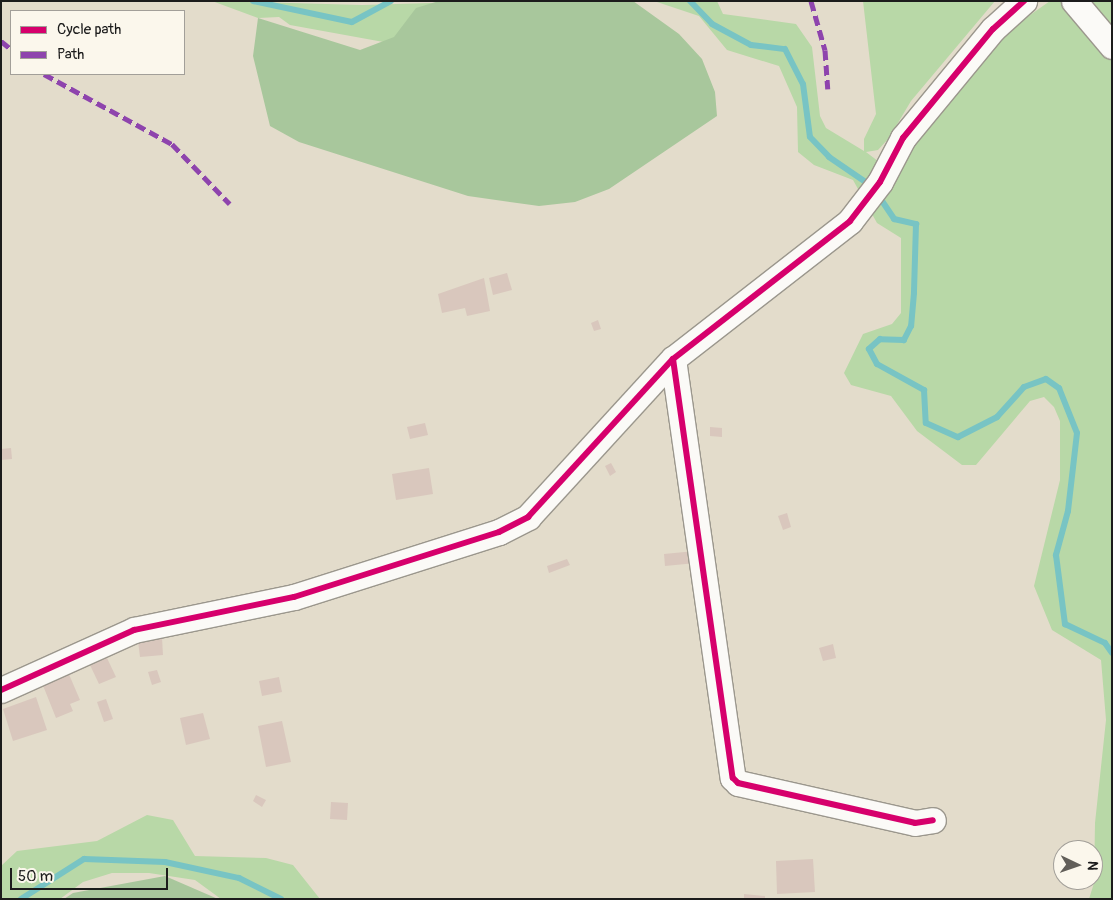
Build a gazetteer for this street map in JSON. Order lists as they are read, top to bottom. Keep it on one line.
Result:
{"legend":["Cycle path","Path"],"scale_bar":"50 m","north":"right"}
